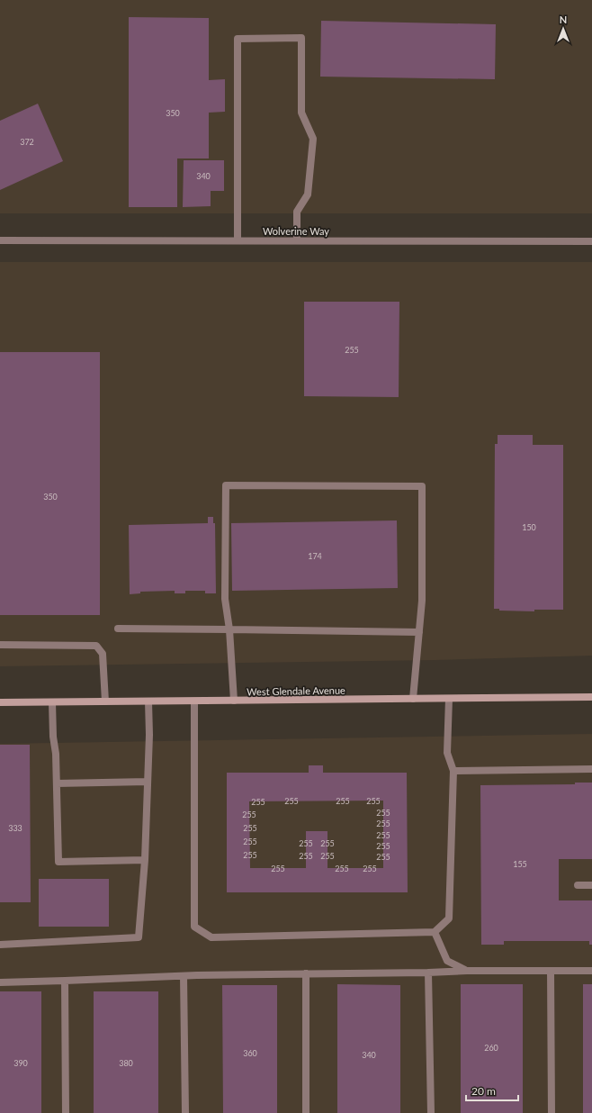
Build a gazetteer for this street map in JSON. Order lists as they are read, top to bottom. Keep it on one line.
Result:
{"streets":{"main road":["West Glendale Avenue"],"street":["Wolverine Way"]},"house_numbers":["350","372","340","255","350","150","174","255","255","255","255","255","255","255","333","255","255","255","255","255","255","255","255","255","255","155","255","255","255","260","360","340","390","380"],"scale_bar":"20 m","north":"top"}
